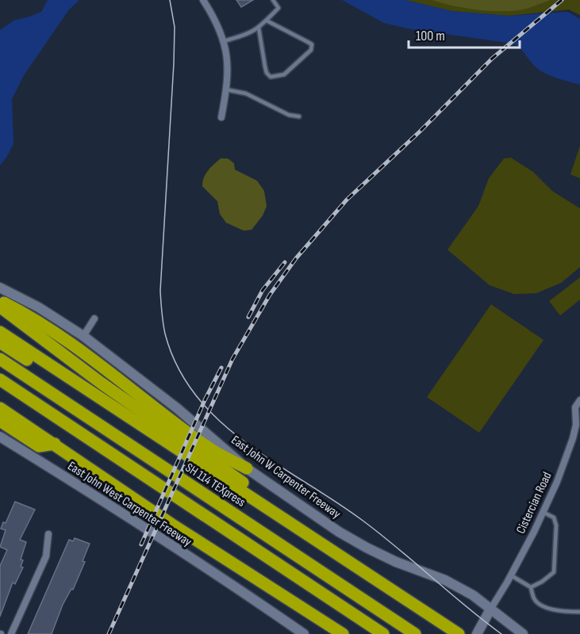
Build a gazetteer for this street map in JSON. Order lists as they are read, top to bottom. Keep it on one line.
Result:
{"streets":{"highway":["SH 114 TEXpress"],"main road":["East John W Carpenter Freeway","East John West Carpenter Freeway"],"street":["Cistercian Road"]},"crossings":[["East John W Carpenter Freeway","Cistercian Road"]],"scale_bar":"100 m"}
